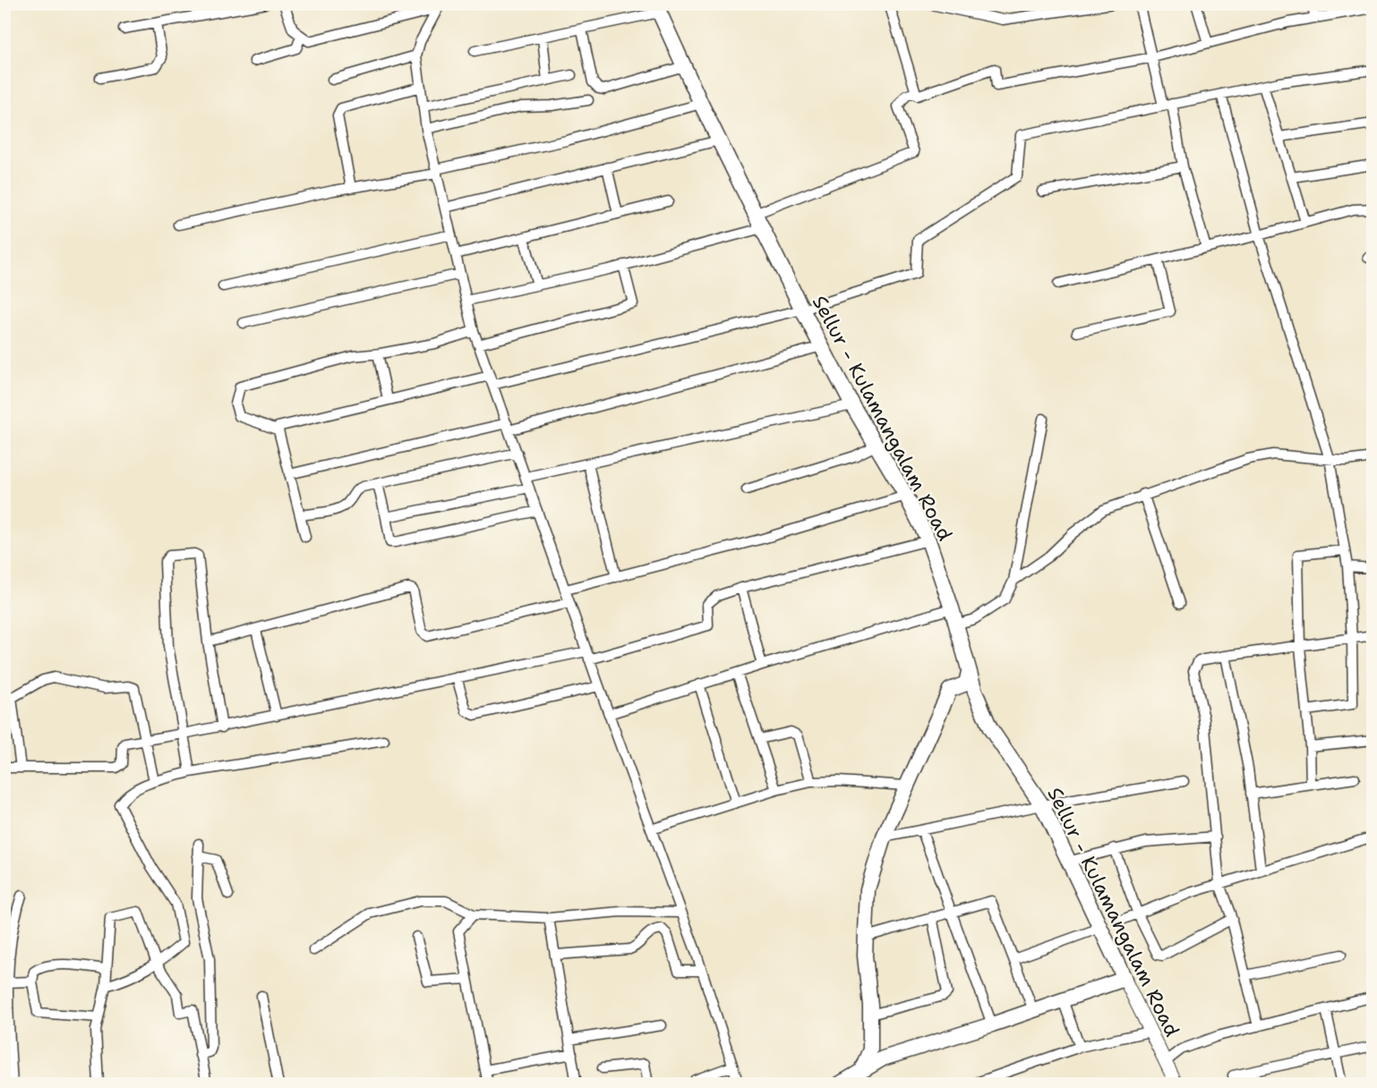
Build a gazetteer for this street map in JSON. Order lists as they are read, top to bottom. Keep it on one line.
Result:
{"streets":{"main road":["Sellur - Kulamangalam Road"]}}
